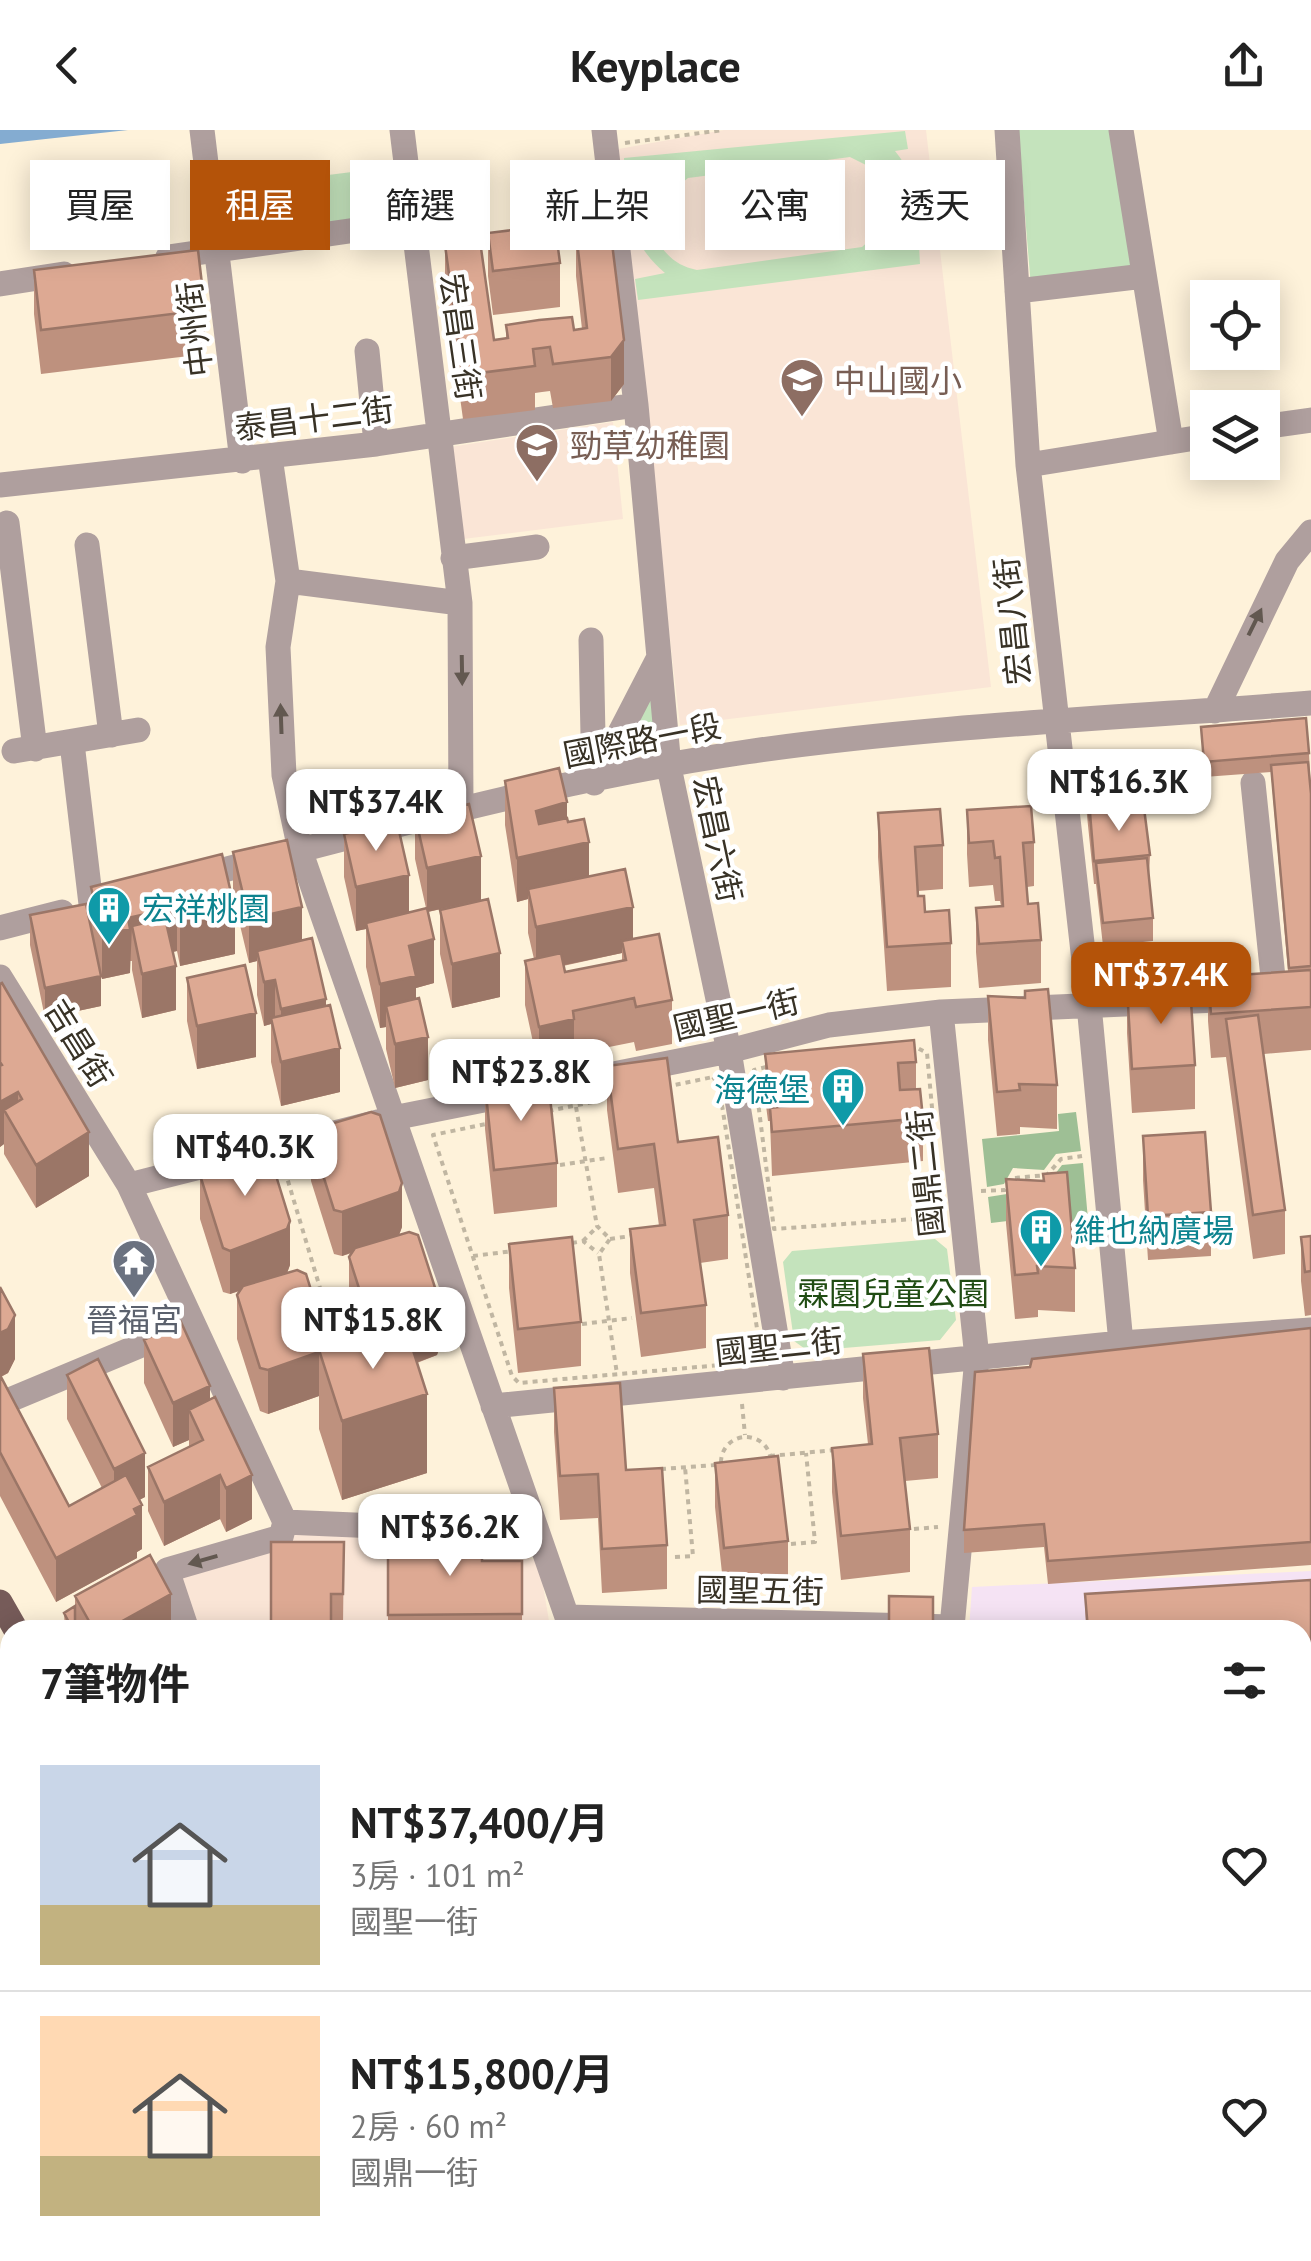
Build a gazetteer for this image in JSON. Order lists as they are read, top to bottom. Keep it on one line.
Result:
{"streets":{"street":["中州街","宏昌三街","泰昌十二街","宏昌八街","國際路一段","宏昌六街","國聖一街","吉昌街","國鼎二街","國聖二街","國聖五街"]},"crossings":[["中州街","泰昌十二街"],["宏昌三街","泰昌十二街"],["宏昌三街","國際路一段"],["泰昌十二街","宏昌六街"],["宏昌八街","國際路一段"],["宏昌八街","國聖一街"],["宏昌八街","國聖二街"],["國際路一段","宏昌六街"],["宏昌六街","國聖一街"],["宏昌六街","國聖二街"],["國聖一街","吉昌街"],["國聖一街","國鼎二街"],["國鼎二街","國聖二街"]],"parks":["霖園兒童公園"],"places":{"school or university":["中山國小","勁草幼稚園"],"building":["宏祥桃園","海德堡","維也納廣場"],"temple":["晉福宮"]},"page":{"header":"Keyplace","chip":["買屋","租屋","篩選","新上架","公寓","透天"],"price":["NT$16.3K","NT$37.4K","NT$37.4K","NT$23.8K","NT$40.3K","NT$15.8K","NT$36.2K"],"heading":"7筆物件","list":[{"name":"NT$37,400/月","note":"3房 · 101 m² · 國聖一街"},{"name":"NT$15,800/月","note":"2房 · 60 m² · 國鼎一街"}]}}
